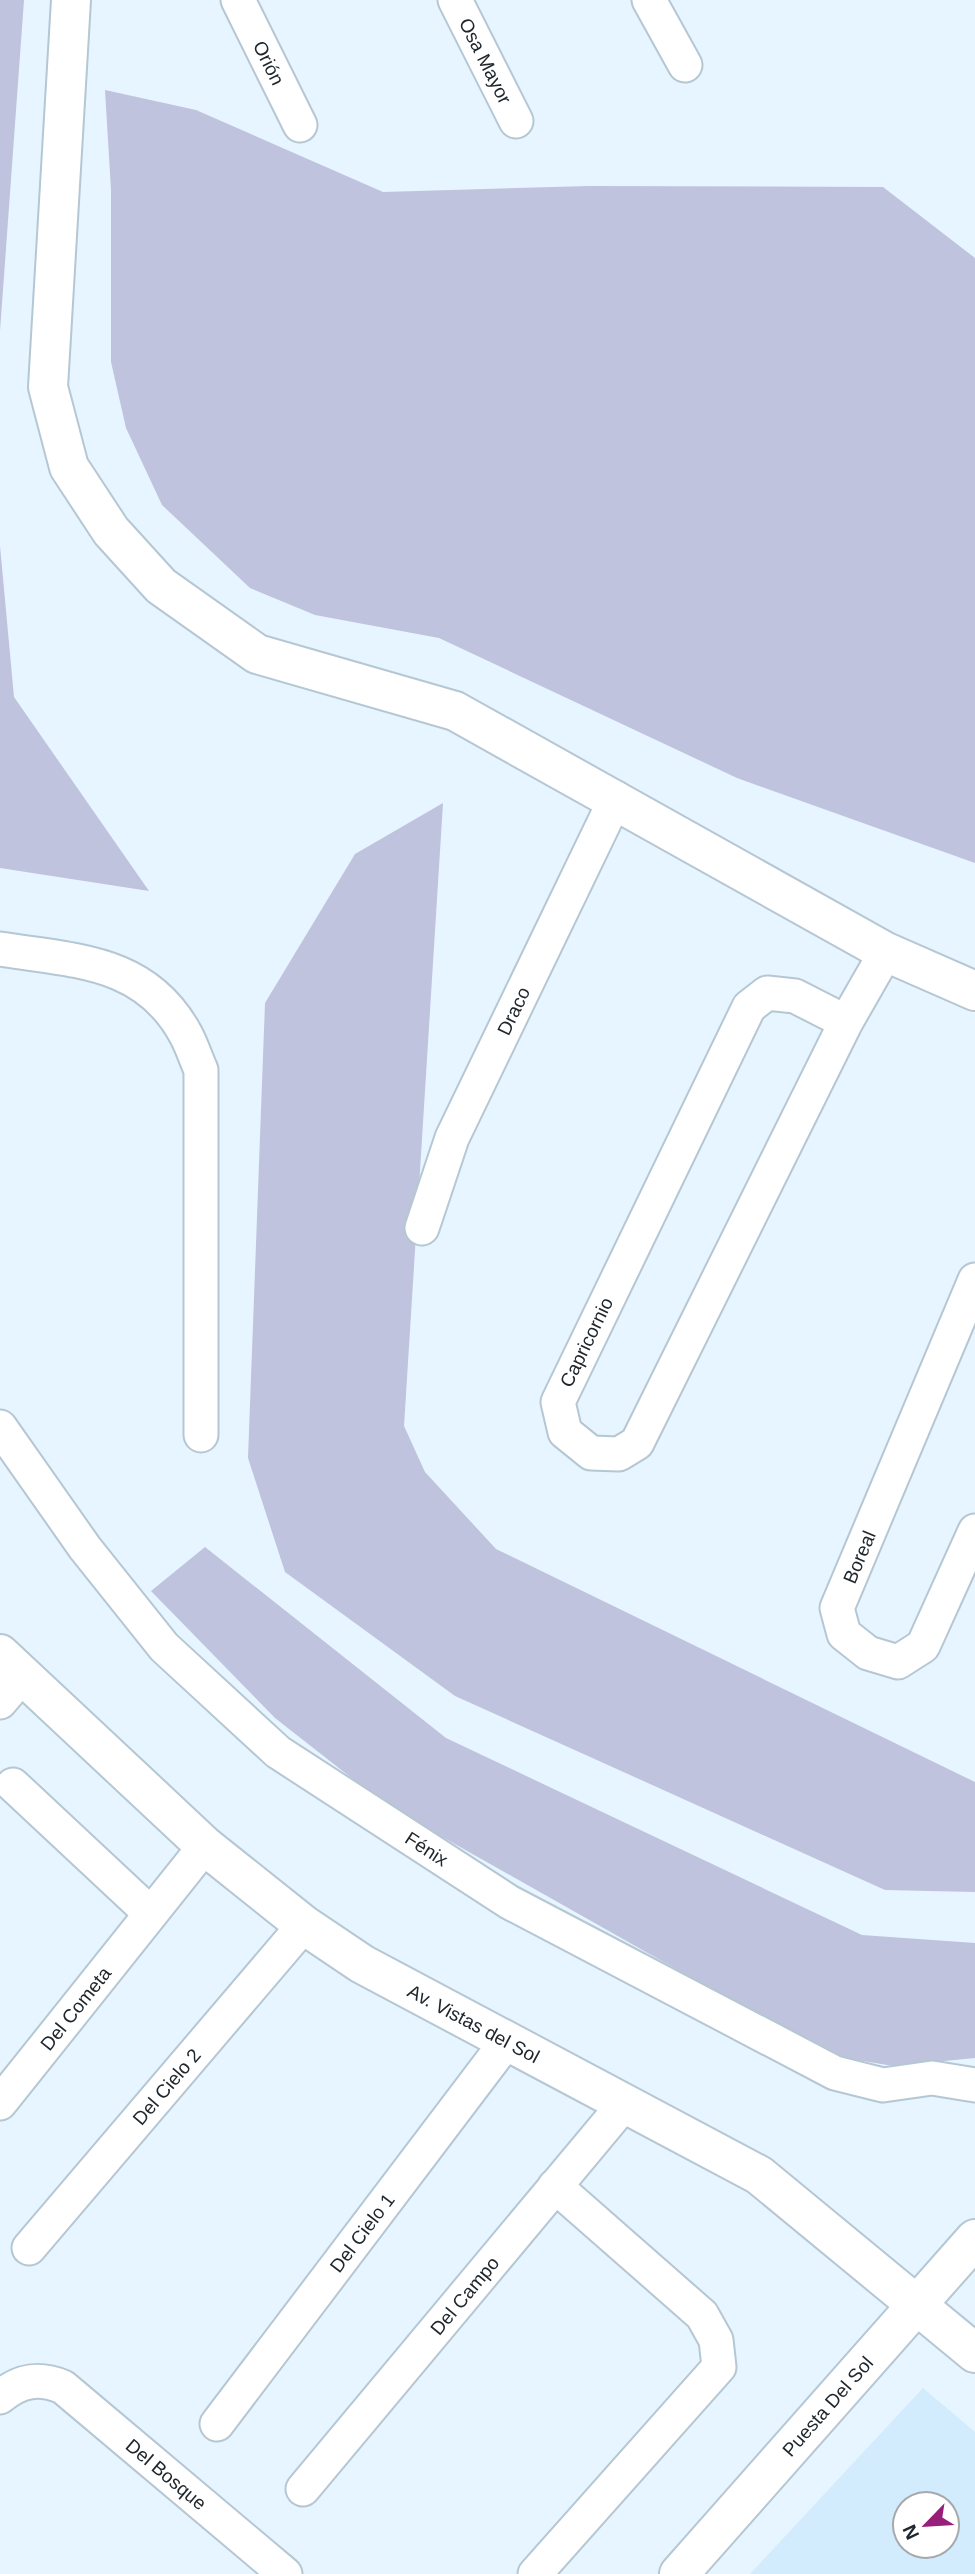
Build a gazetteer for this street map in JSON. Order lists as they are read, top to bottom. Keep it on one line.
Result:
{"streets":{"street":["Osa Mayor","Orión","Draco","Capricornio","Boreal","Fénix","Del Cometa","Av. Vistas del Sol","Del Cielo 2","Del Cielo 1","Del Campo","Puesta Del Sol","Del Bosque"]},"crossings":[["Del Cometa","Av. Vistas del Sol"],["Av. Vistas del Sol","Del Cielo 2"],["Av. Vistas del Sol","Del Cielo 1"],["Av. Vistas del Sol","Del Campo"],["Av. Vistas del Sol","Puesta Del Sol"]],"north":"bottom left"}
